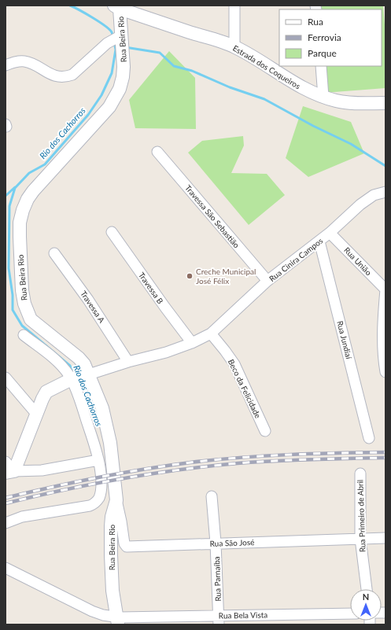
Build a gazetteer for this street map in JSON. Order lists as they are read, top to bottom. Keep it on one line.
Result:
{"streets":{"street":["Rua Beira Rio","Estrada dos Coqueiros","Travessa São Sebastião","Rua Cinira Campos","Rua União","Travessa B","Travessa A","Rua Jundiaí","Beco da Felicidade","Rua Primeiro de Abril","Rua São José","Rua Parnaíba","Rua Bela Vista"]},"crossings":[["Rua Beira Rio","Estrada dos Coqueiros"],["Rua Beira Rio","Rua Cinira Campos"],["Rua Beira Rio","Rua São José"],["Rua Beira Rio","Rua Bela Vista"],["Travessa São Sebastião","Rua Cinira Campos"],["Rua Cinira Campos","Rua União"],["Rua Cinira Campos","Travessa B"],["Rua Cinira Campos","Travessa A"],["Rua Cinira Campos","Rua Jundiaí"],["Rua Cinira Campos","Beco da Felicidade"],["Rua Primeiro de Abril","Rua São José"],["Rua São José","Rua Parnaíba"],["Rua Parnaíba","Rua Bela Vista"]],"water":["Rio dos Cachorros"],"places":["Creche Municipal José Félix"],"legend":["Rua","Ferrovia","Parque"],"north":"top"}
